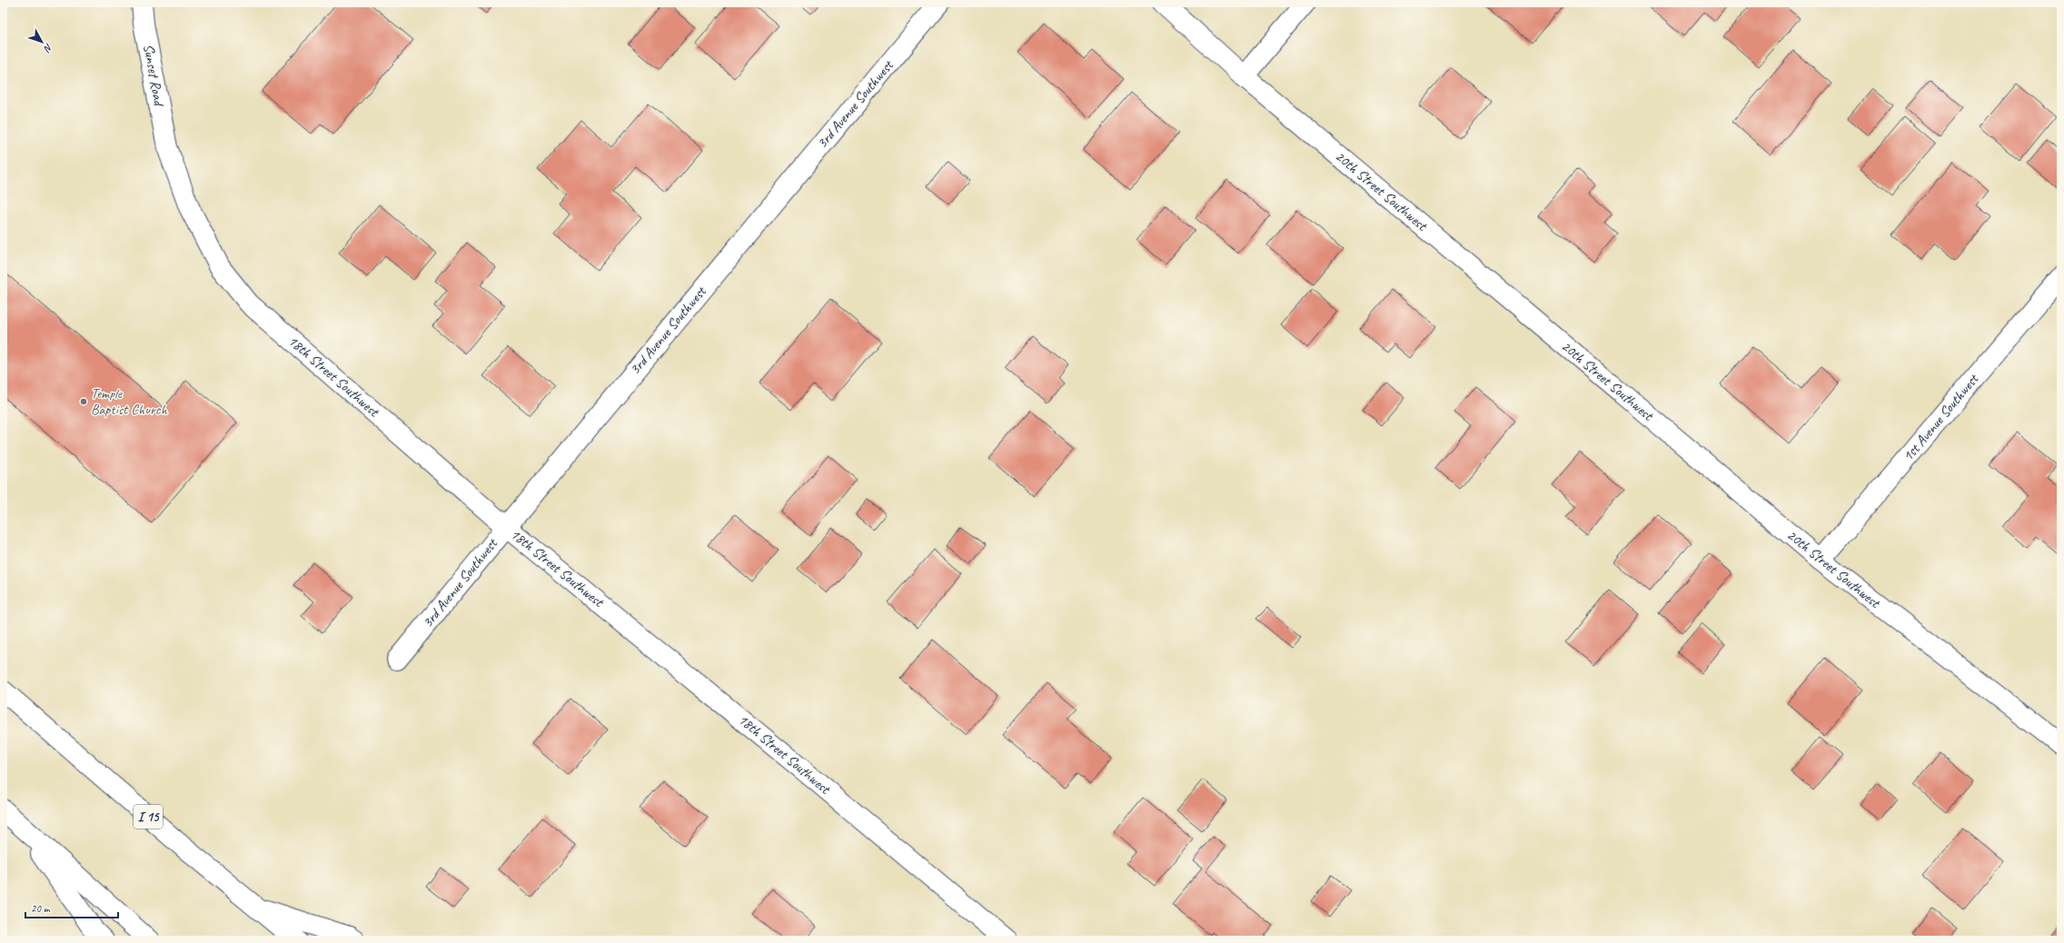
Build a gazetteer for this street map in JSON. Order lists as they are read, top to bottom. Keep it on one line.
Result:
{"streets":{"main road":["Sunset Road","3rd Avenue Southwest","20th Street Southwest","18th Street Southwest","1st Avenue Southwest","I 15"]},"crossings":[["Sunset Road","18th Street Southwest"],["3rd Avenue Southwest","18th Street Southwest"],["20th Street Southwest","1st Avenue Southwest"]],"places":["Temple Baptist Church"],"scale_bar":"20 m","north":"bottom right"}
